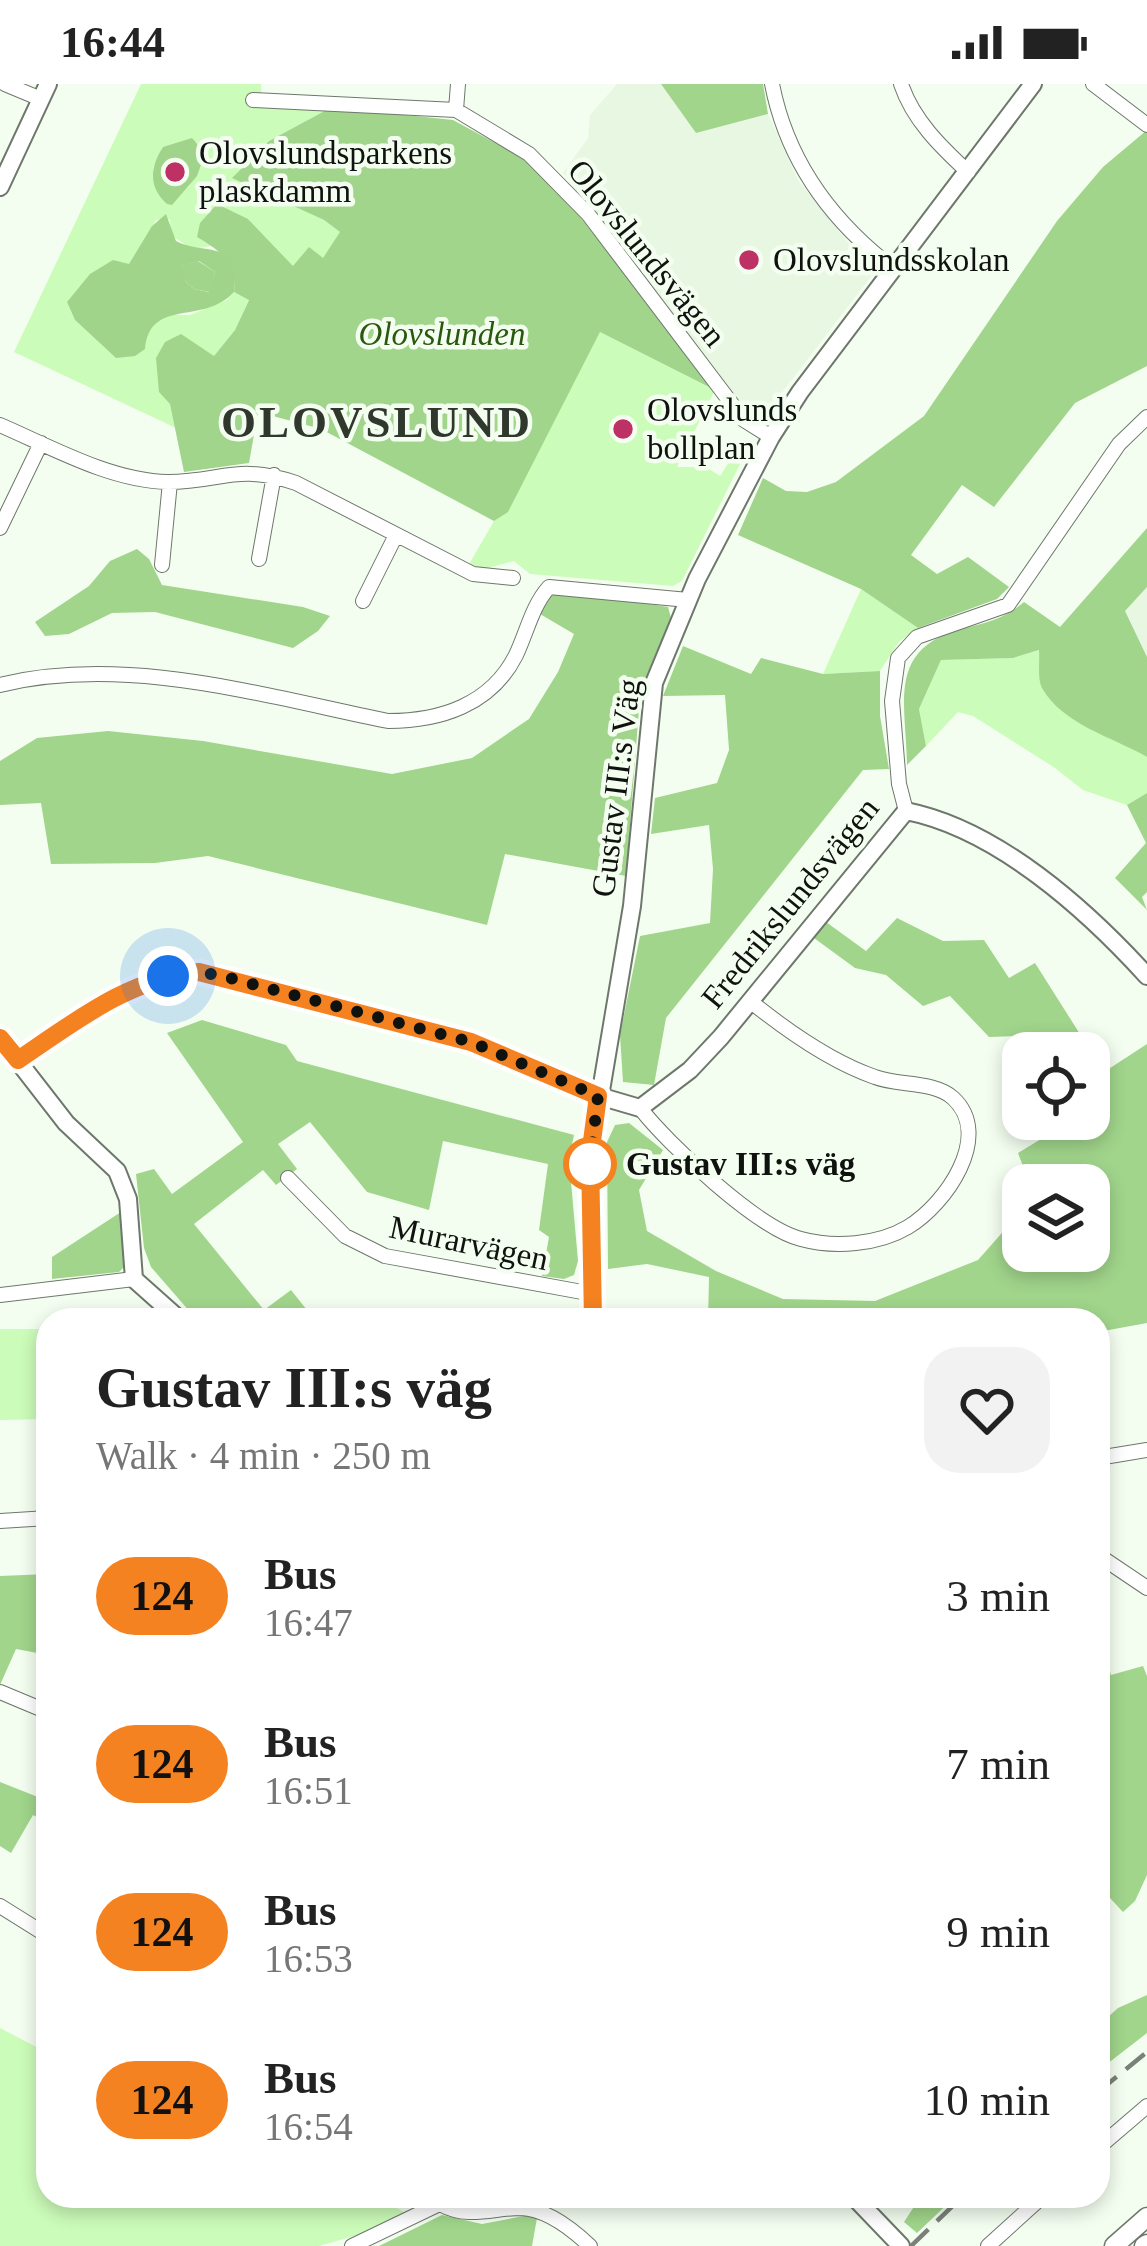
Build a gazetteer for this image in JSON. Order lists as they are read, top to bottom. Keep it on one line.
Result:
{"streets":{"street":["Olovslundsvägen","Gustav III:s Väg","Fredrikslundsvägen","Murarvägen"]},"crossings":[["Olovslundsvägen","Gustav III:s Väg"],["Gustav III:s Väg","Murarvägen"]],"districts":["OLOVSLUND"],"parks":["Olovslunden"],"places":["Olovslundsparkens plaskdamm","Olovslundsskolan","Olovslunds bollplan","Gustav III:s väg"],"lines":["bus line 124"],"page":{"status":"16:44","heading":["Gustav III:s väg","Walk · 4 min · 250 m"],"list":[{"mark":"124","name":"Bus","note":"16:47","value":"3 min"},{"mark":"124","name":"Bus","note":"16:51","value":"7 min"},{"mark":"124","name":"Bus","note":"16:53","value":"9 min"},{"mark":"124","name":"Bus","note":"16:54","value":"10 min"}]}}
